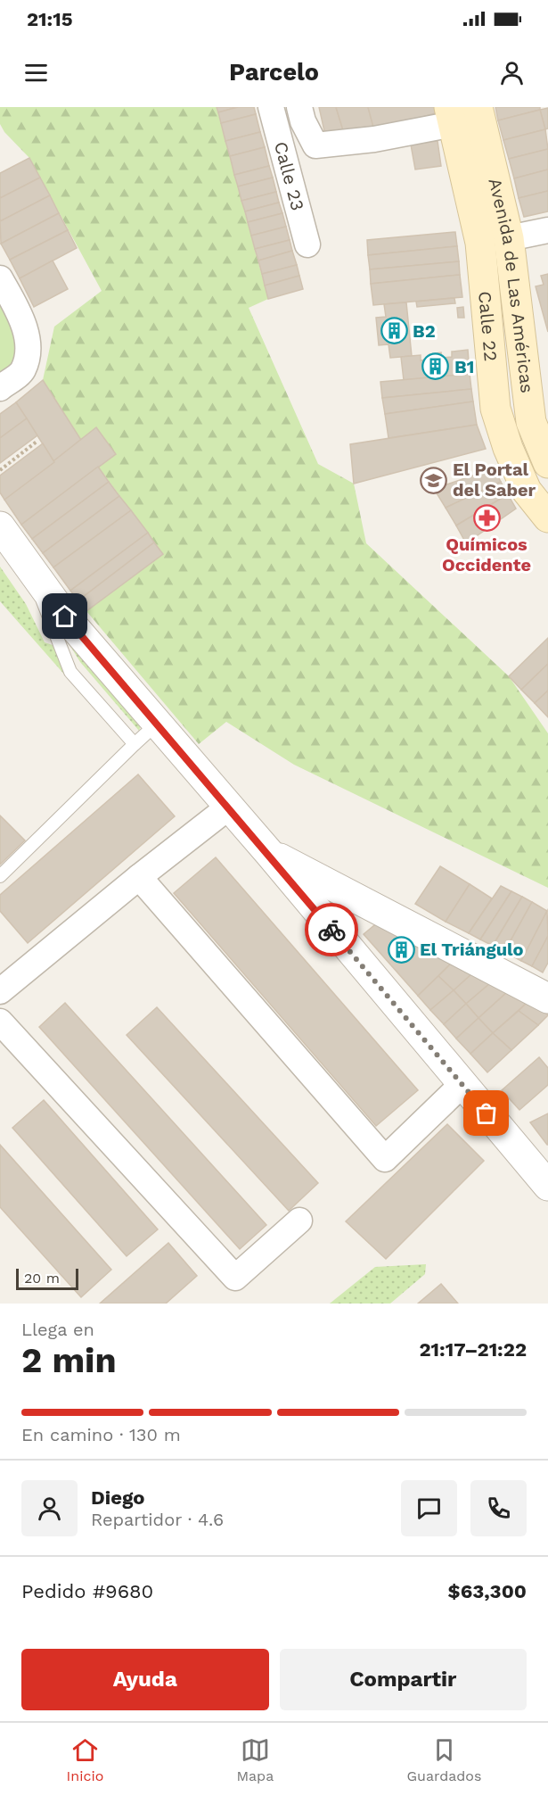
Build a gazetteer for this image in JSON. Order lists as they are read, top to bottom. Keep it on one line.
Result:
{"streets":{"main road":["Avenida de Las Américas","Calle 22"],"street":["Calle 23"]},"places":{"building":["B2","B1","El Triángulo"],"school or university":["El Portal del Saber"],"pharmacy":["Químicos Occidente"]},"scale_bar":"20 m","page":{"status":"21:15","header":"Parcelo","scale":"20 m","heading":["2 min","Llega en","21:17–21:22"],"panel":["Diego","Repartidor · 4.6","Pedido #9680","$63,300"],"bar":"En camino · 130 m","buttons":["Ayuda","Compartir"],"tabs":["Inicio","Mapa","Guardados"]}}
